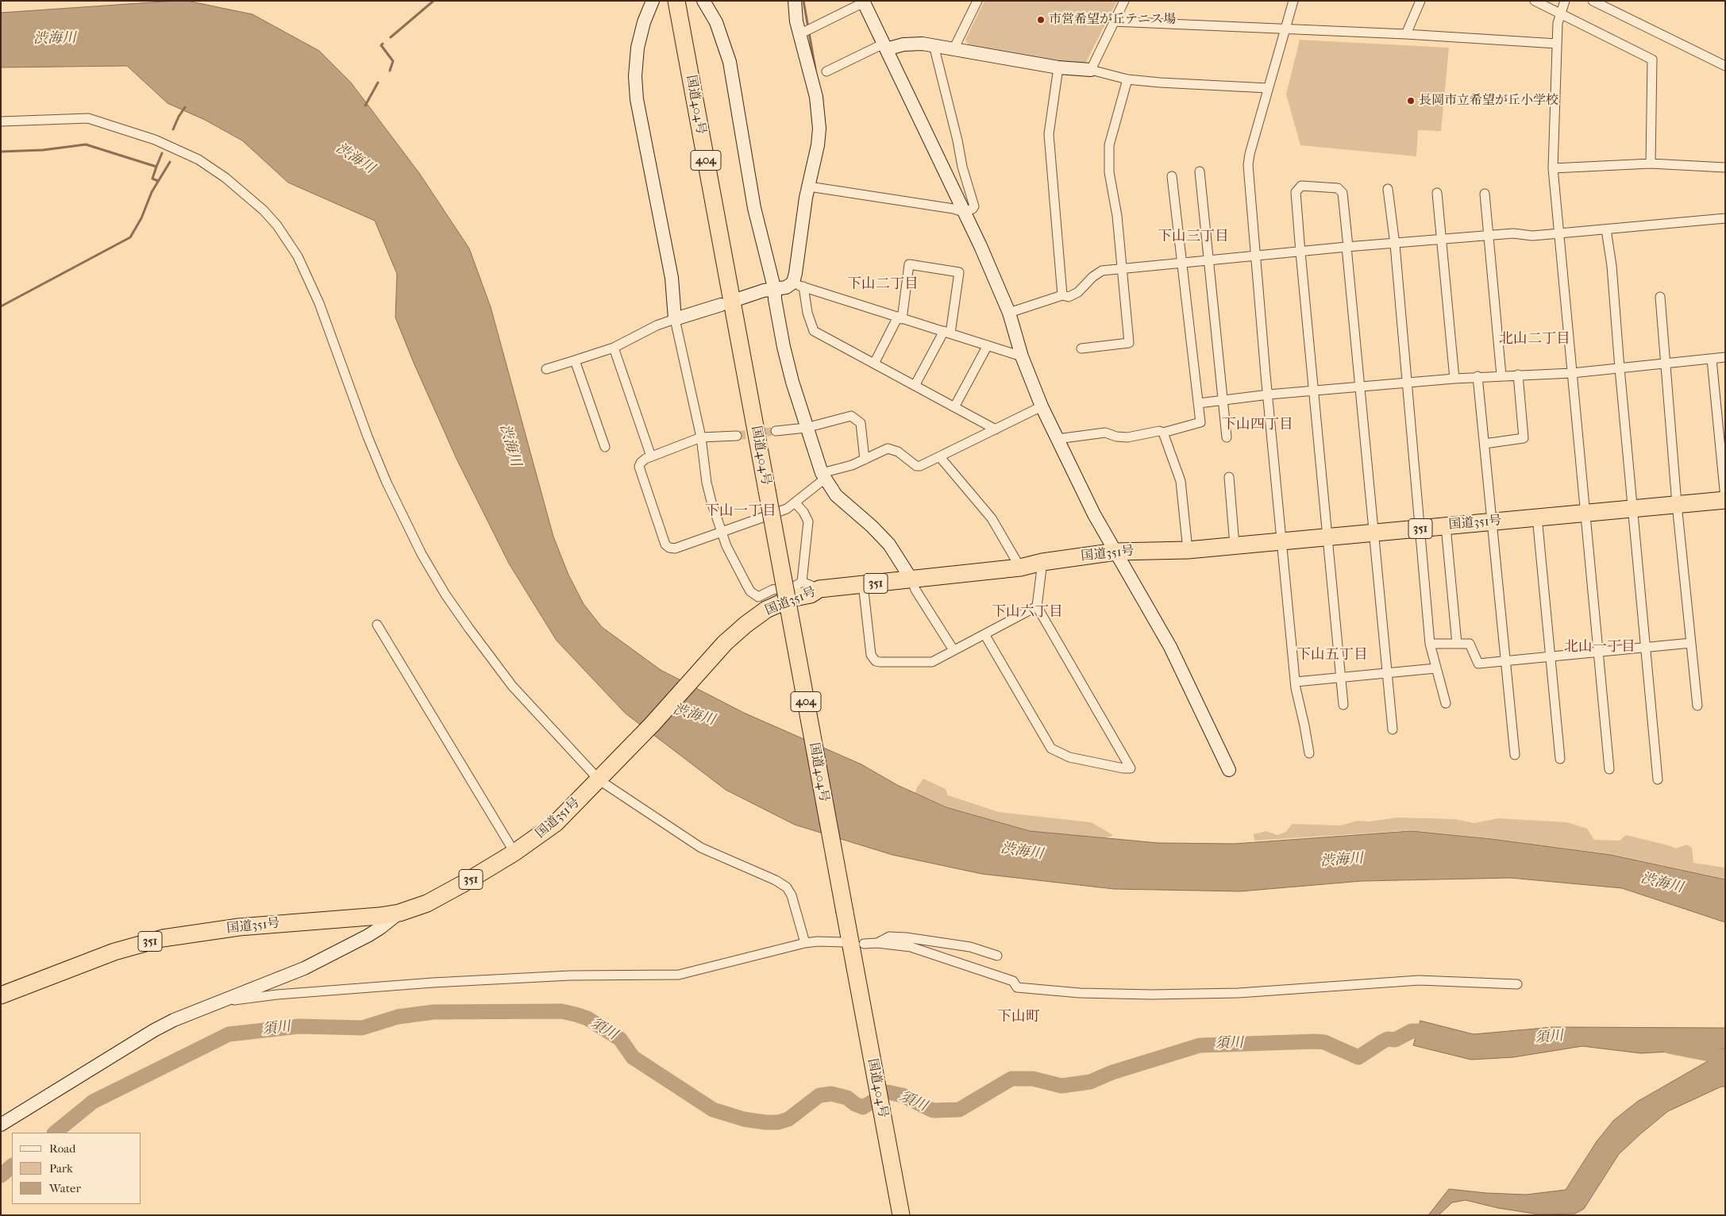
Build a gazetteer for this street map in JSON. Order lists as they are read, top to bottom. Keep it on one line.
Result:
{"streets":{"highway":["国道404号","404","国道351号","351"]},"districts":["下山三丁目","下山二丁目","北山二丁目","下山四丁目","下山一丁目","下山六丁目","北山一丁目","下山五丁目","下山町"],"water":["渋海川","須川"],"places":["市営希望が丘テニス場","長岡市立希望が丘小学校"],"legend":["Road","Park","Water"]}
